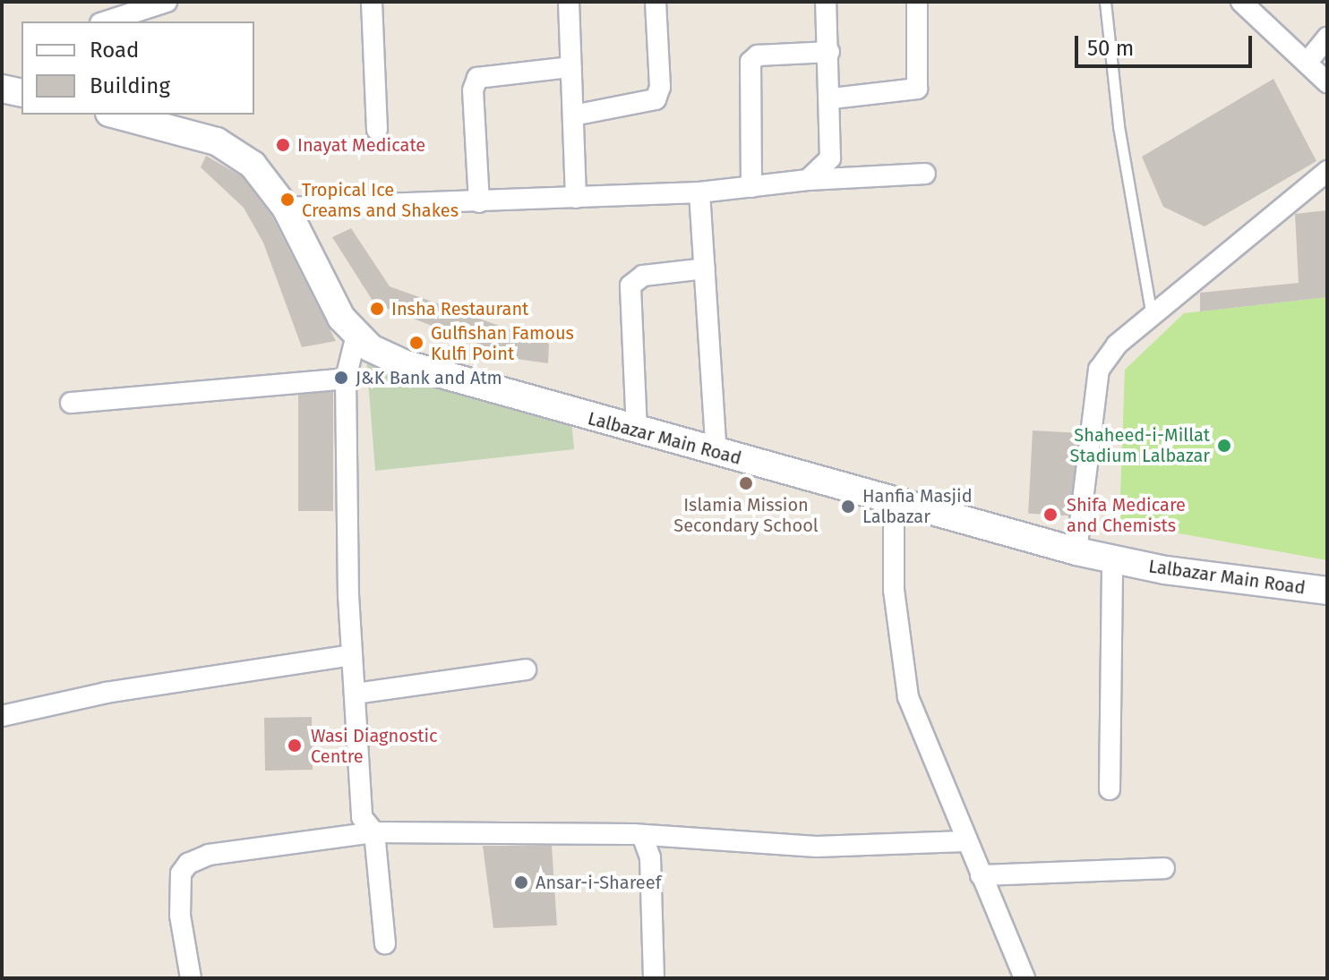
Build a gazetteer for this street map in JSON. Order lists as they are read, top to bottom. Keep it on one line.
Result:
{"streets":{"main road":["Lalbazar Main Road"]},"places":["Inayat Medicate","Tropical Ice Creams and Shakes","Insha Restaurant","Gulfishan Famous Kulfi Point","J&K Bank and Atm","Shaheed-i-Millat Stadium Lalbazar","Islamia Mission Secondary School","Hanfia Masjid Lalbazar","Shifa Medicare and Chemists","Wasi Diagnostic Centre","Ansar-i-Shareef"],"legend":["Road","Building"],"scale_bar":"50 m"}
